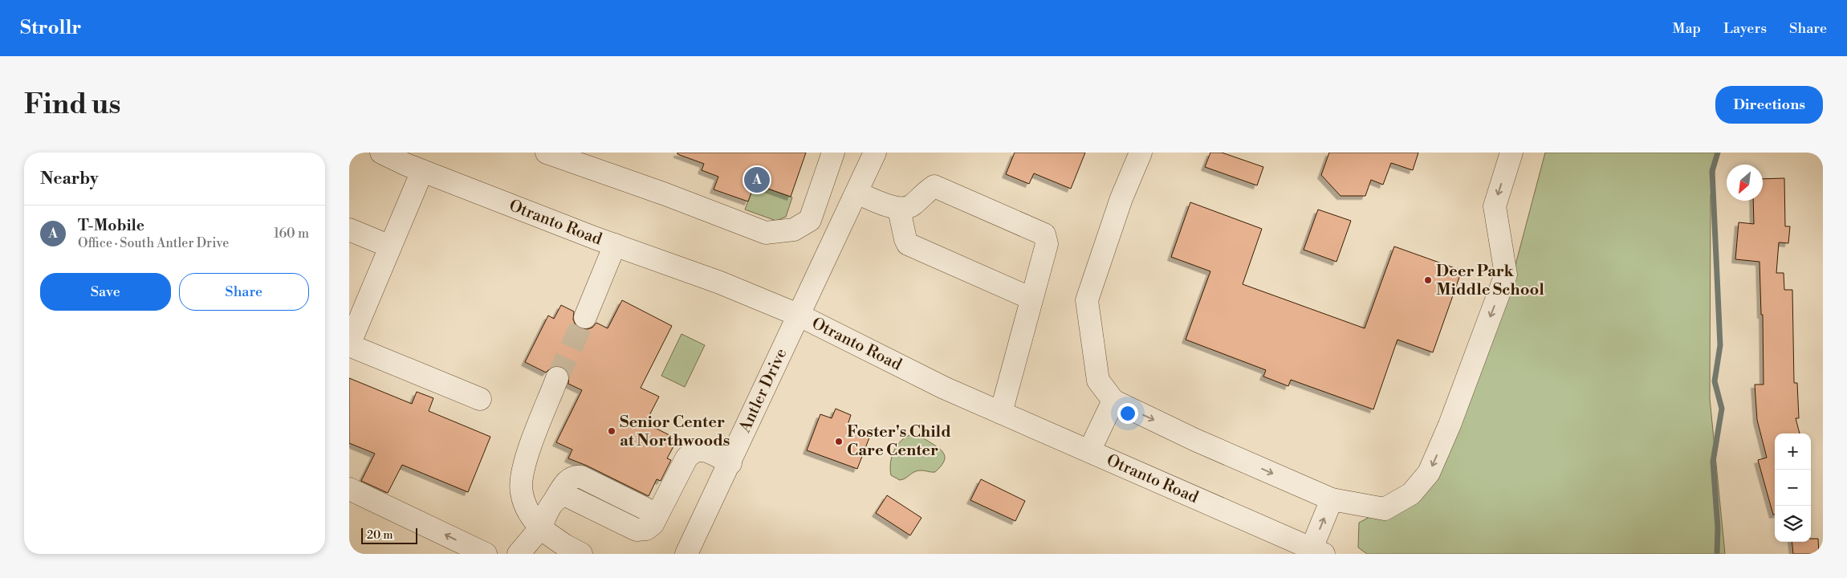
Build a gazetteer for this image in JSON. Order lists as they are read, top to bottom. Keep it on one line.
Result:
{"streets":{"street":["Otranto Road","Antler Drive"]},"crossings":[["Otranto Road","Antler Drive"]],"places":["Deer Park Middle School","Senior Center at Northwoods","Foster's Child Care Center"],"scale_bar":"20 m","north":"bottom left","page":{"header":"Strollr","nav":["Map","Layers","Share"],"buttons":["Directions",["Save","Share"]],"title":"Find us","heading":"Nearby","pins":"A","list":[{"mark":"A","name":"T-Mobile","note":"Office · South Antler Drive","value":"160 m"}],"map_buttons":["+","−"],"scale":"20 m"}}
